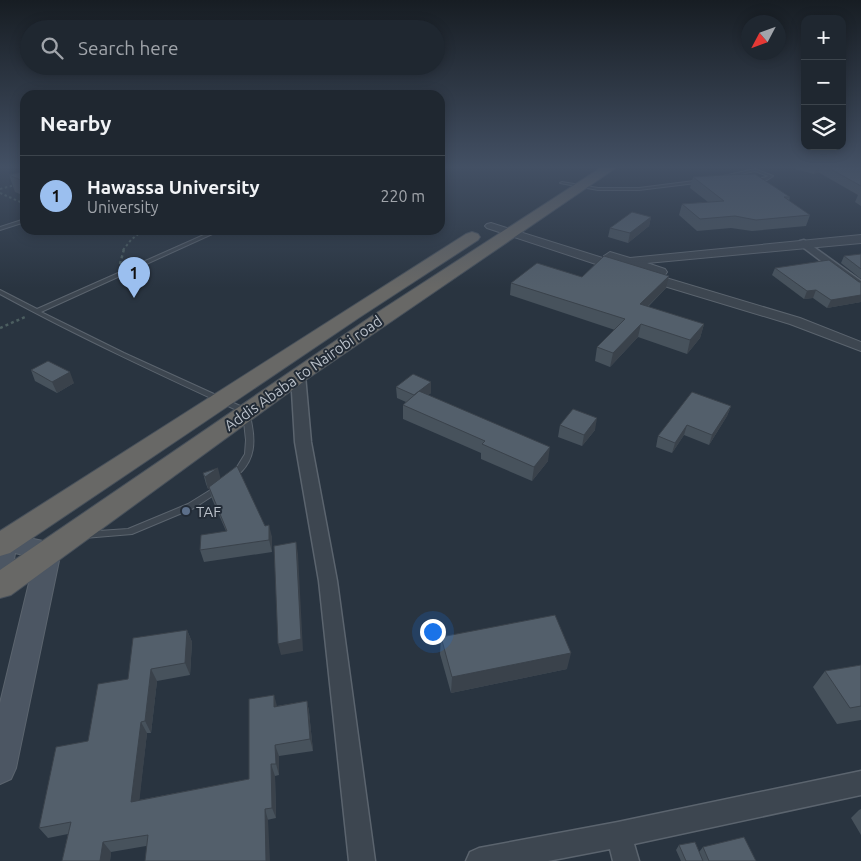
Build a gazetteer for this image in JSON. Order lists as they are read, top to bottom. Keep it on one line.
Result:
{"streets":{"highway":["Addis Ababa to Nairobi road"]},"places":["TAF"],"north":"bottom left","page":{"map_buttons":["+","−"],"search":"Search here","heading":"Nearby","list":[{"mark":"1","name":"Hawassa University","note":"University","value":"220 m"}],"pins":"1"}}
